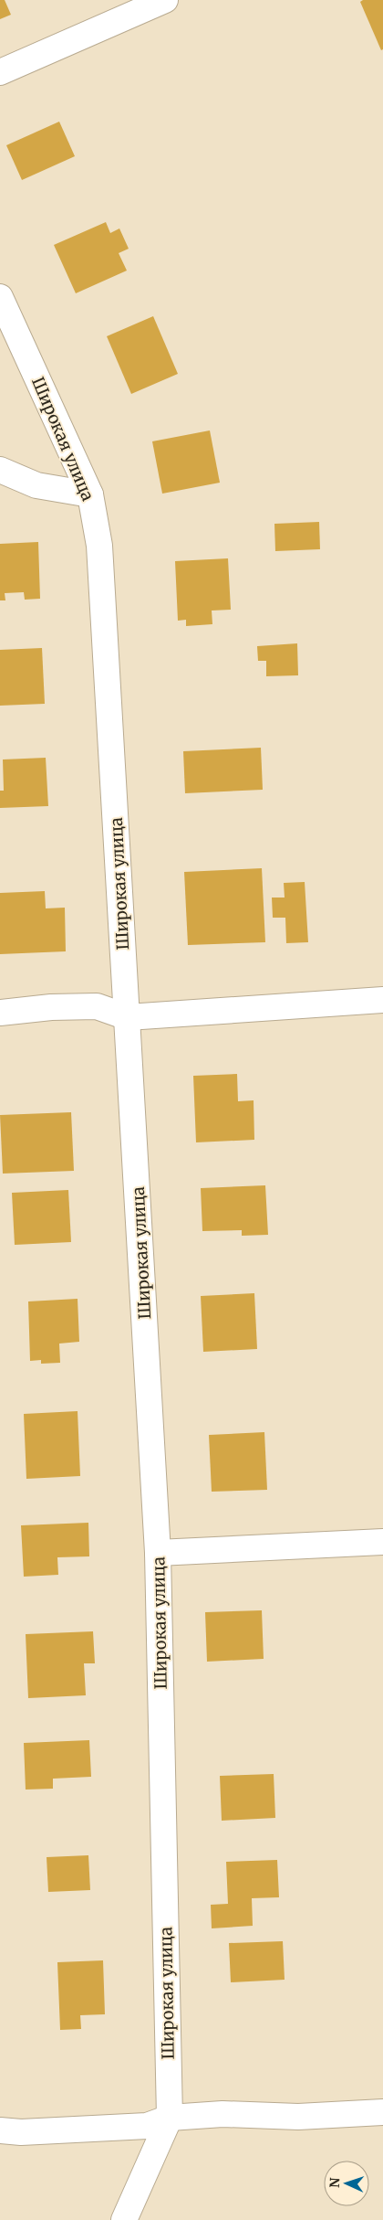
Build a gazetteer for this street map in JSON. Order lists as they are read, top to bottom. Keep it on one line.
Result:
{"streets":{"street":["Широкая улица"]},"north":"left"}
